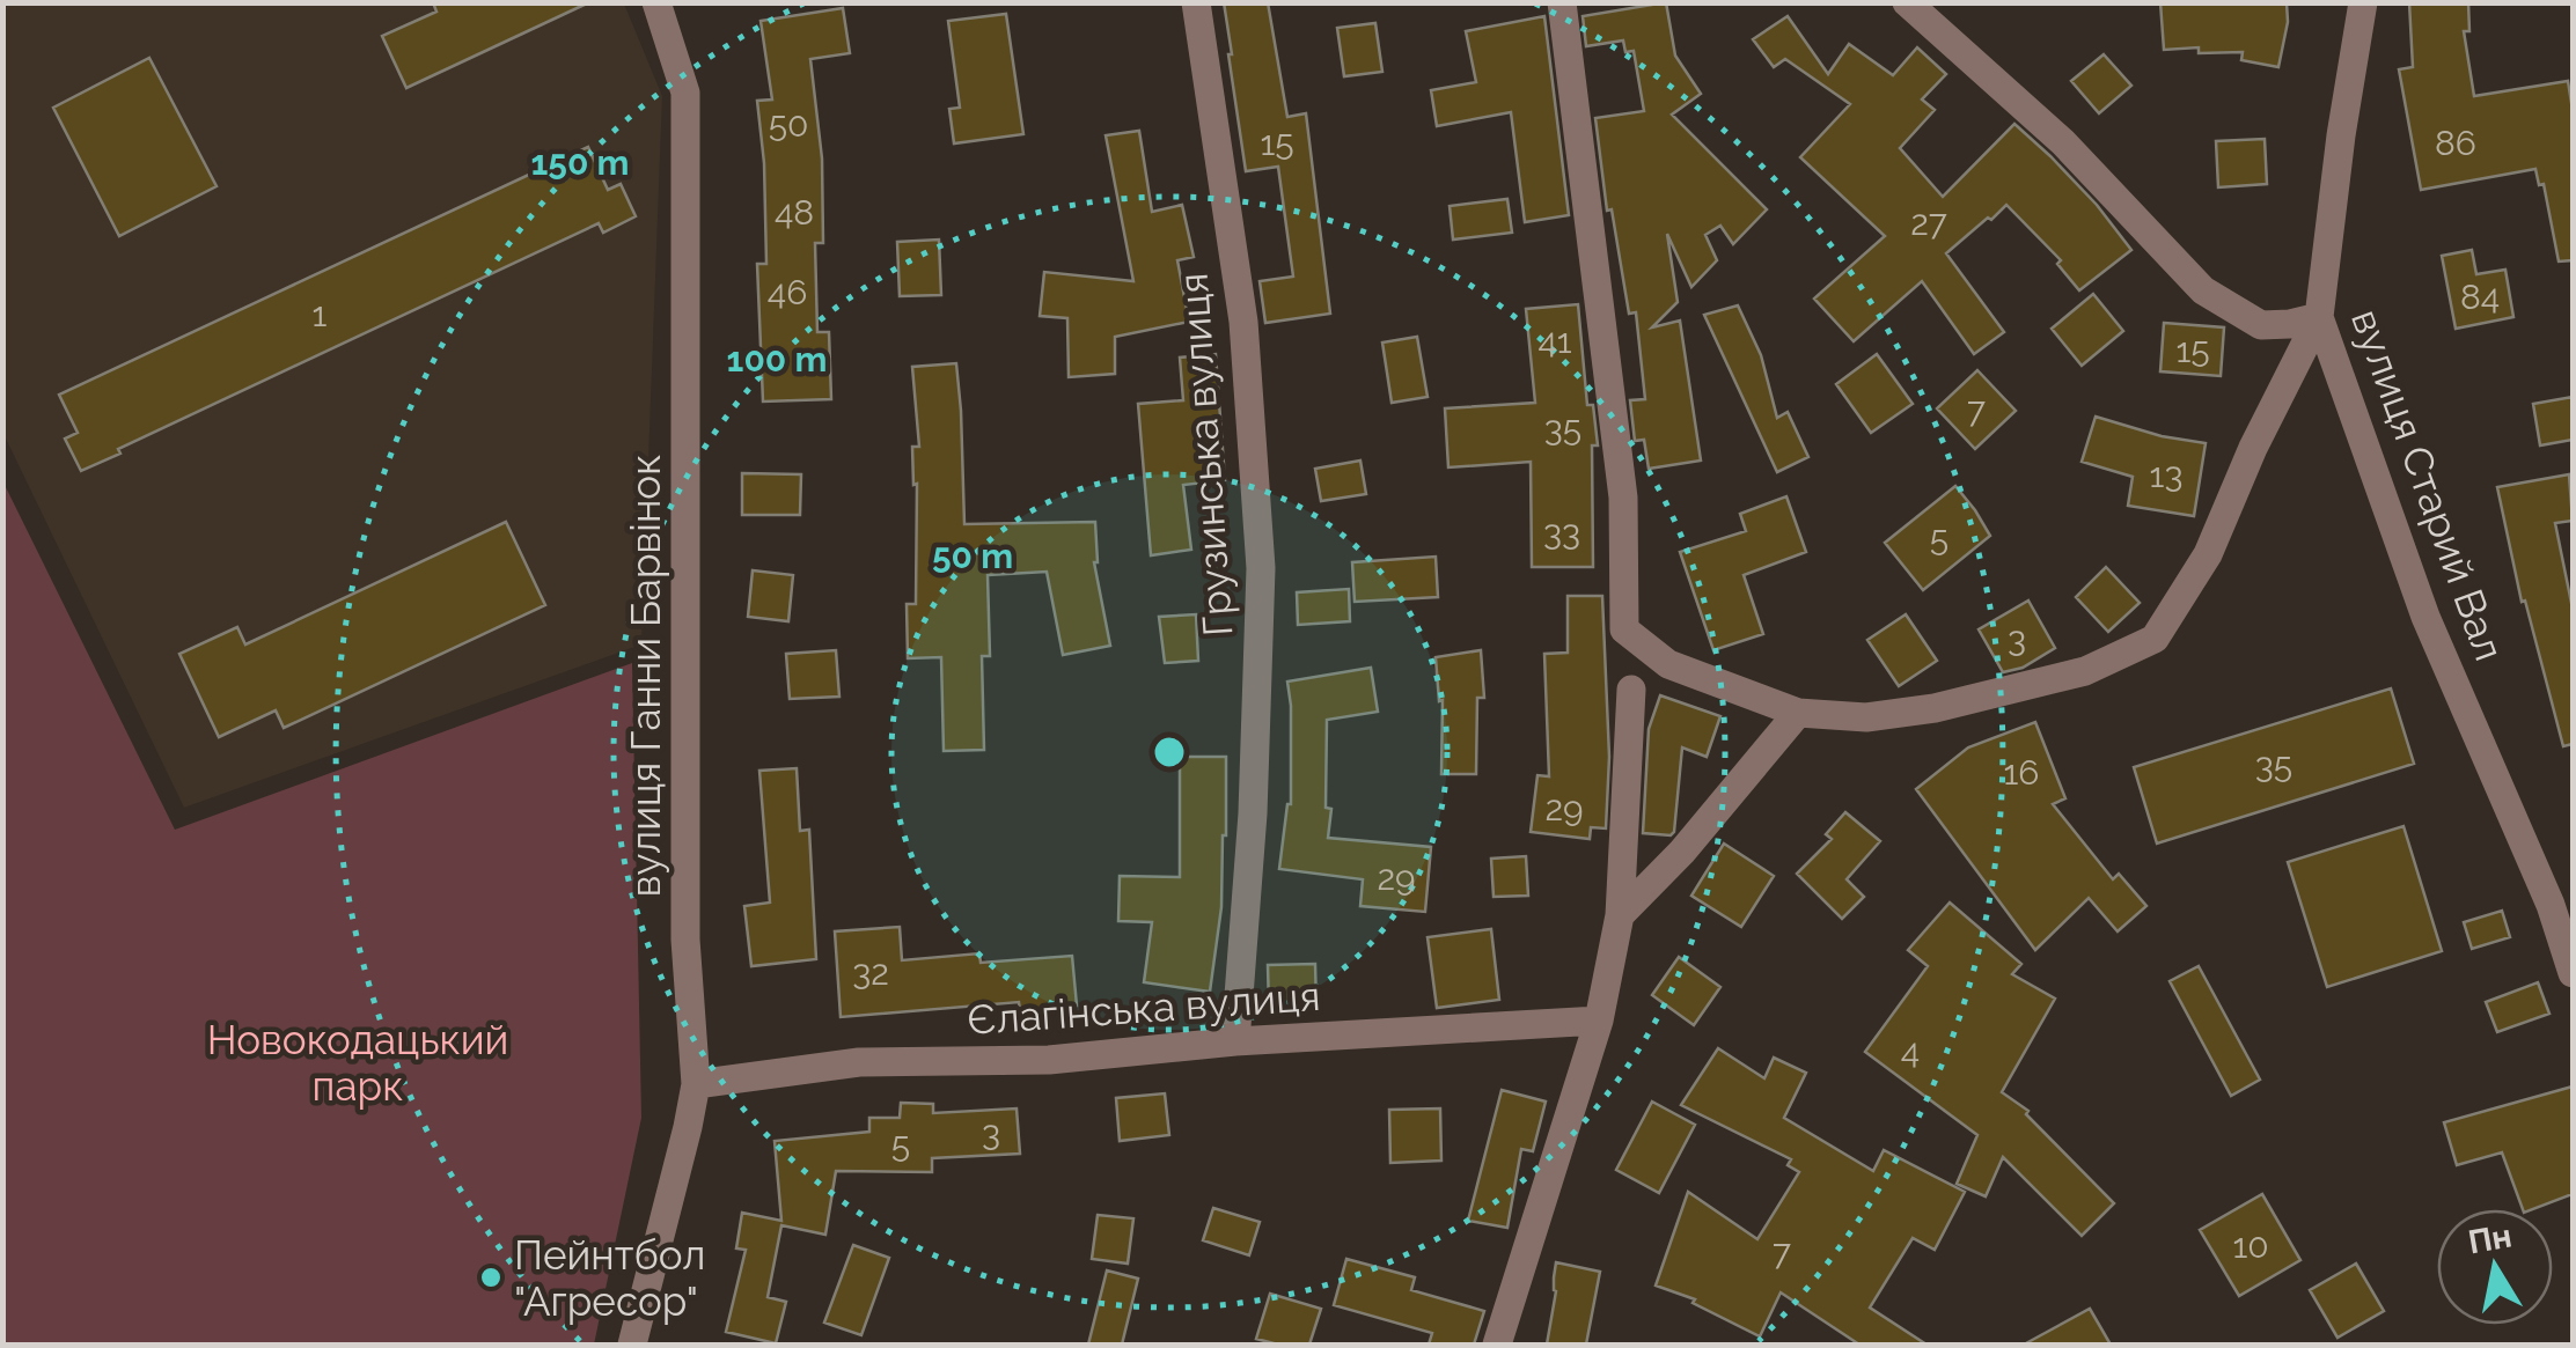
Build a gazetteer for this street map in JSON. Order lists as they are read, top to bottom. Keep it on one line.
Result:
{"streets":{"street":["Грузинська вулиця","вулиця Старий Вал","вулиця Ганни Барвінок","Єлагінська вулиця"]},"crossings":[["Грузинська вулиця","Єлагінська вулиця"],["вулиця Ганни Барвінок","Єлагінська вулиця"]],"parks":["Новокодацький парк"],"places":["Пейнтбол \"Агресор\""],"house_numbers":["50","15","86","48","27","46","84","1","41","15","7","35","13","33","5","3","35","16","29","29","32","4","3","5","10","7"],"north":"top","rings":["150 m","100 m","50 m"]}
